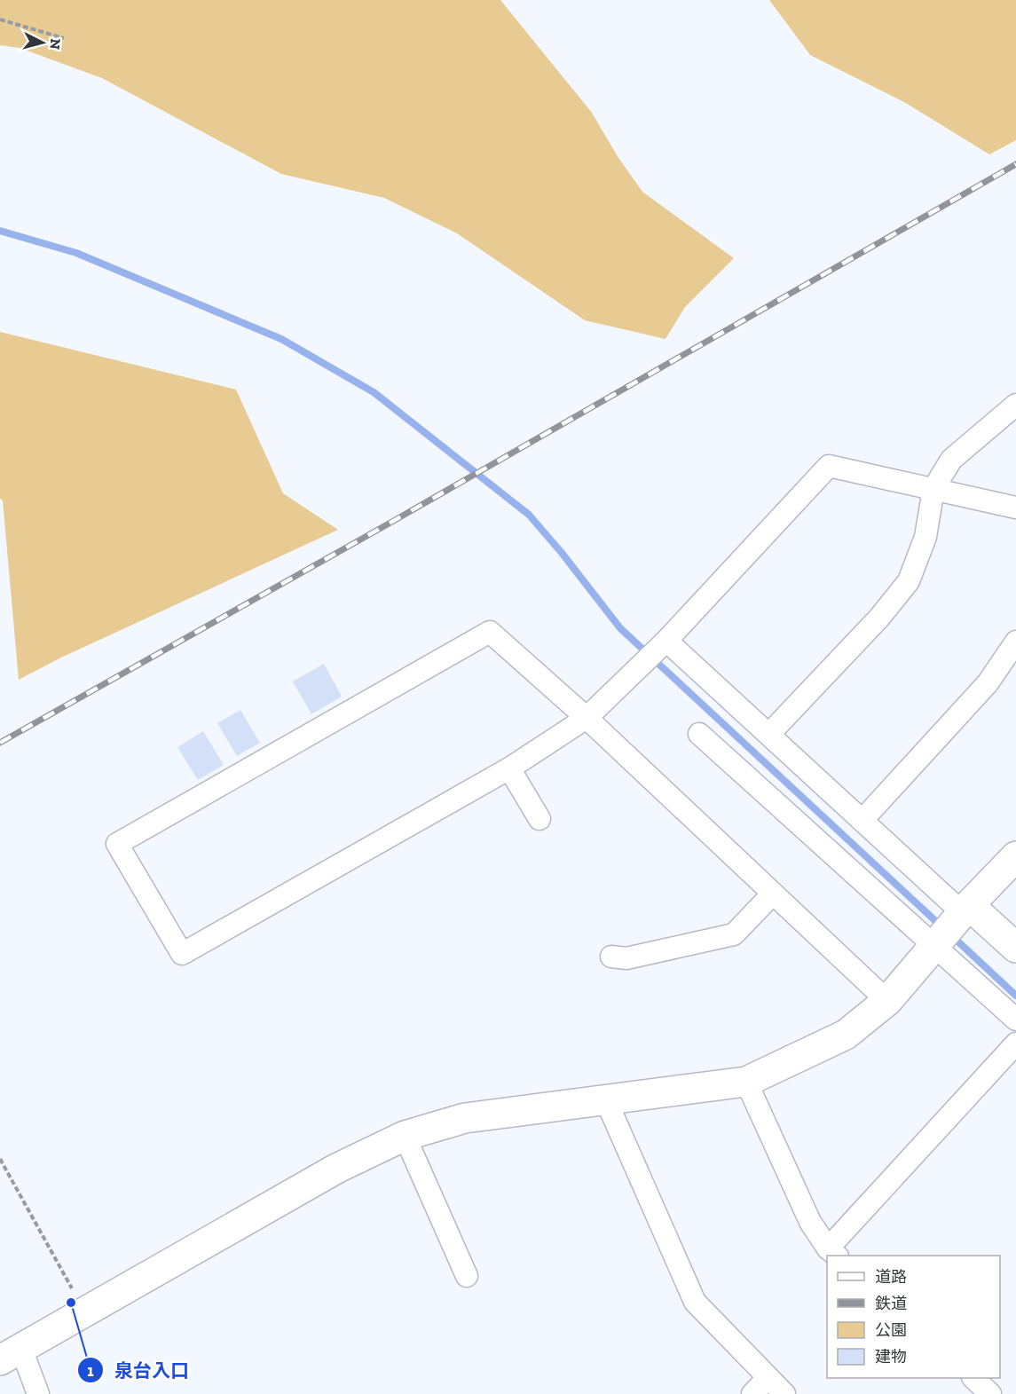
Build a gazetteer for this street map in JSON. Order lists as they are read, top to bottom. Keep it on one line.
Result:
{"places":["泉台入口"],"legend":["道路","鉄道","公園","建物"],"north":"right"}
